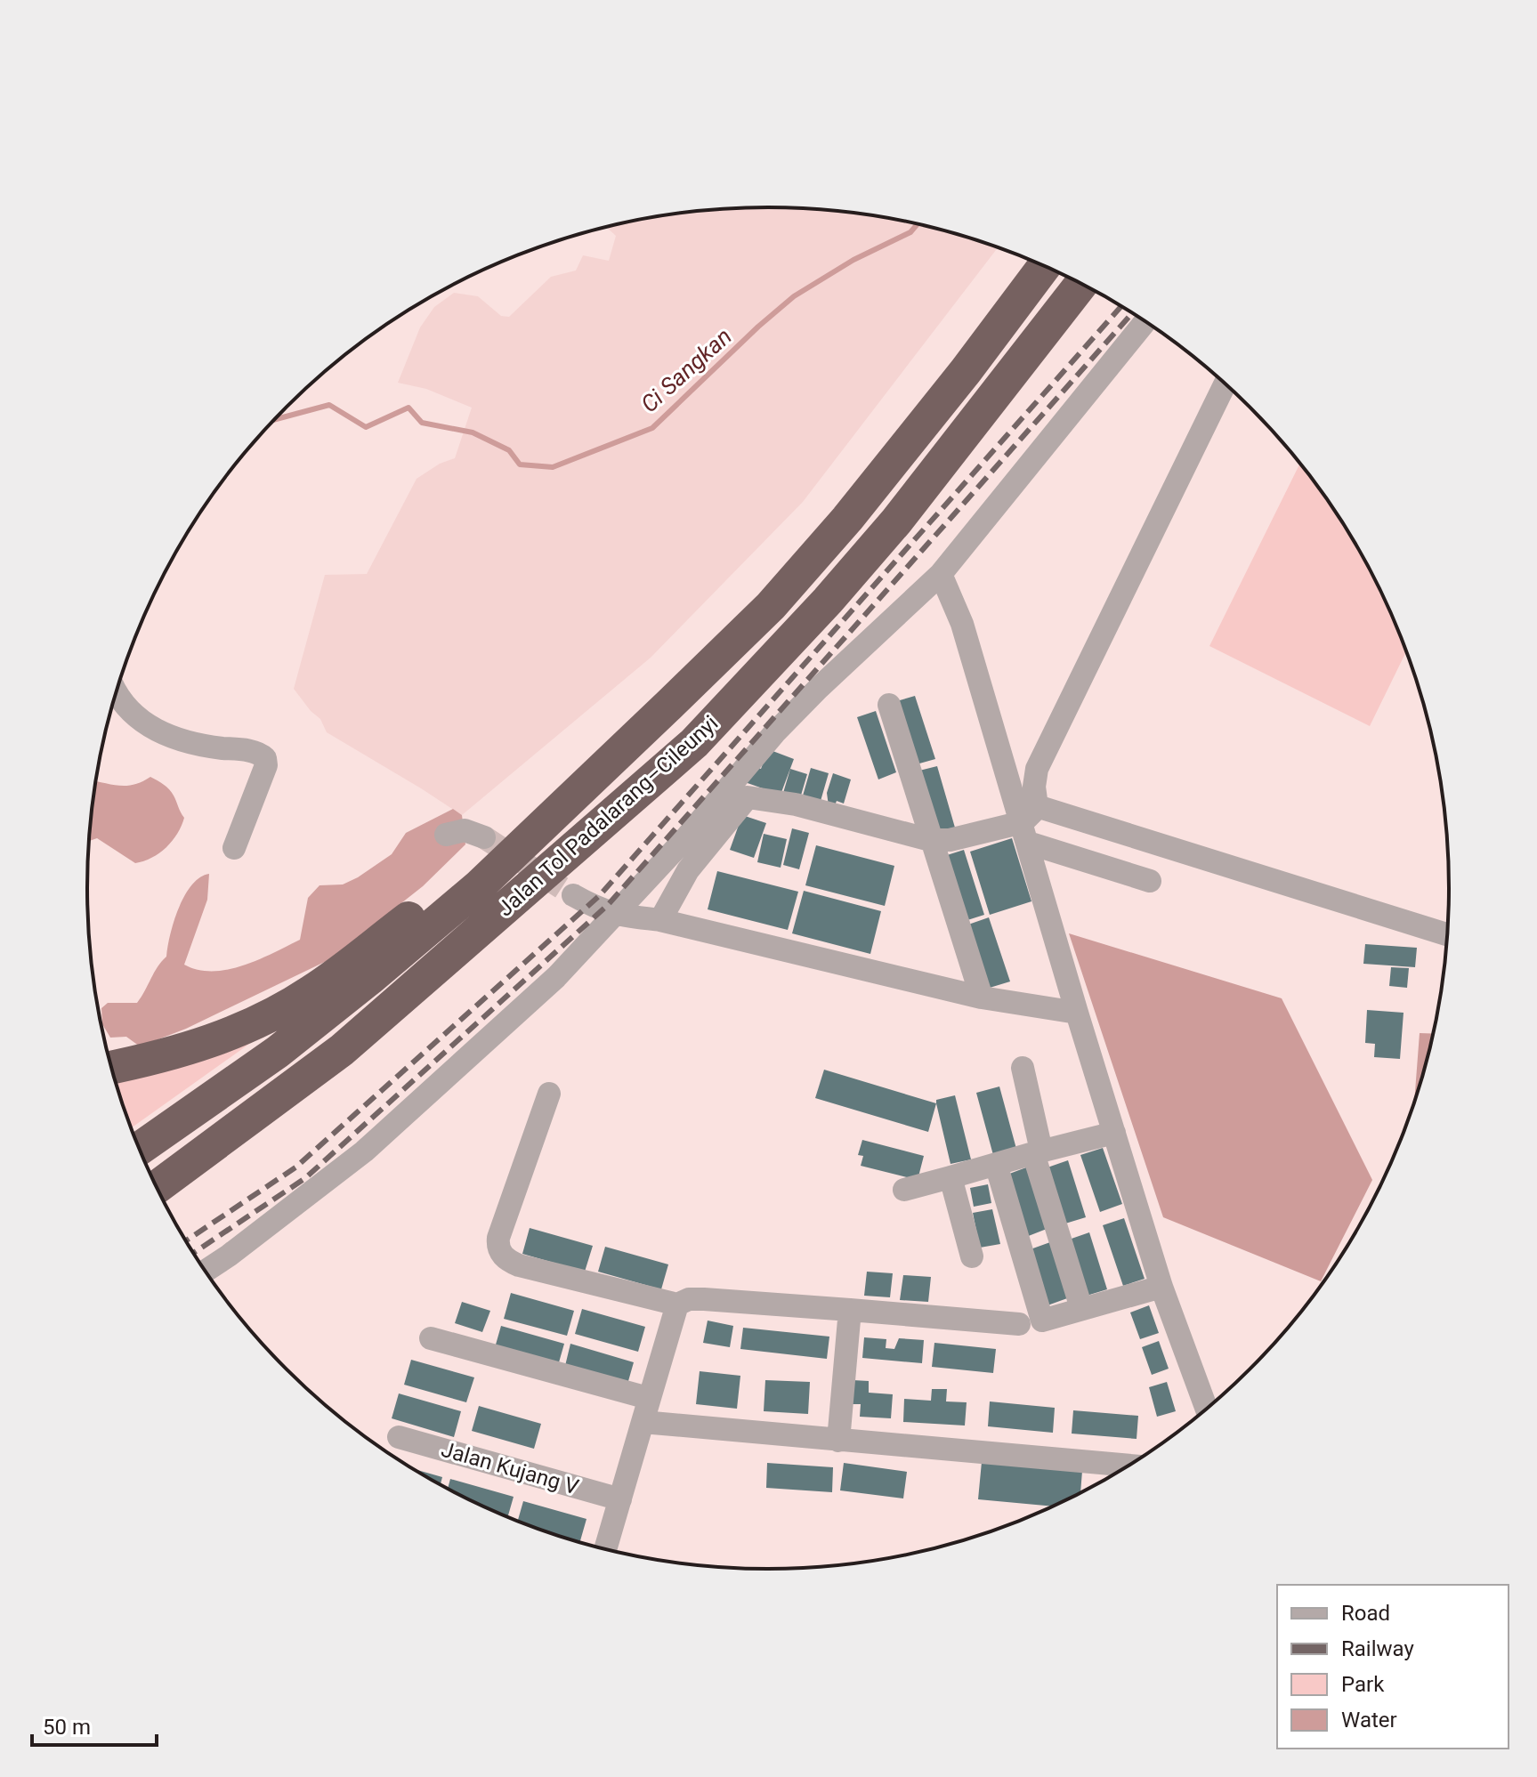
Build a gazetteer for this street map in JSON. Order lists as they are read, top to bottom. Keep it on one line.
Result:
{"streets":{"highway":["Jalan Tol Padalarang–Cileunyi"],"street":["Jalan Kujang V"]},"water":["Ci Sangkan"],"legend":["Road","Railway","Park","Water"],"scale_bar":"50 m"}
